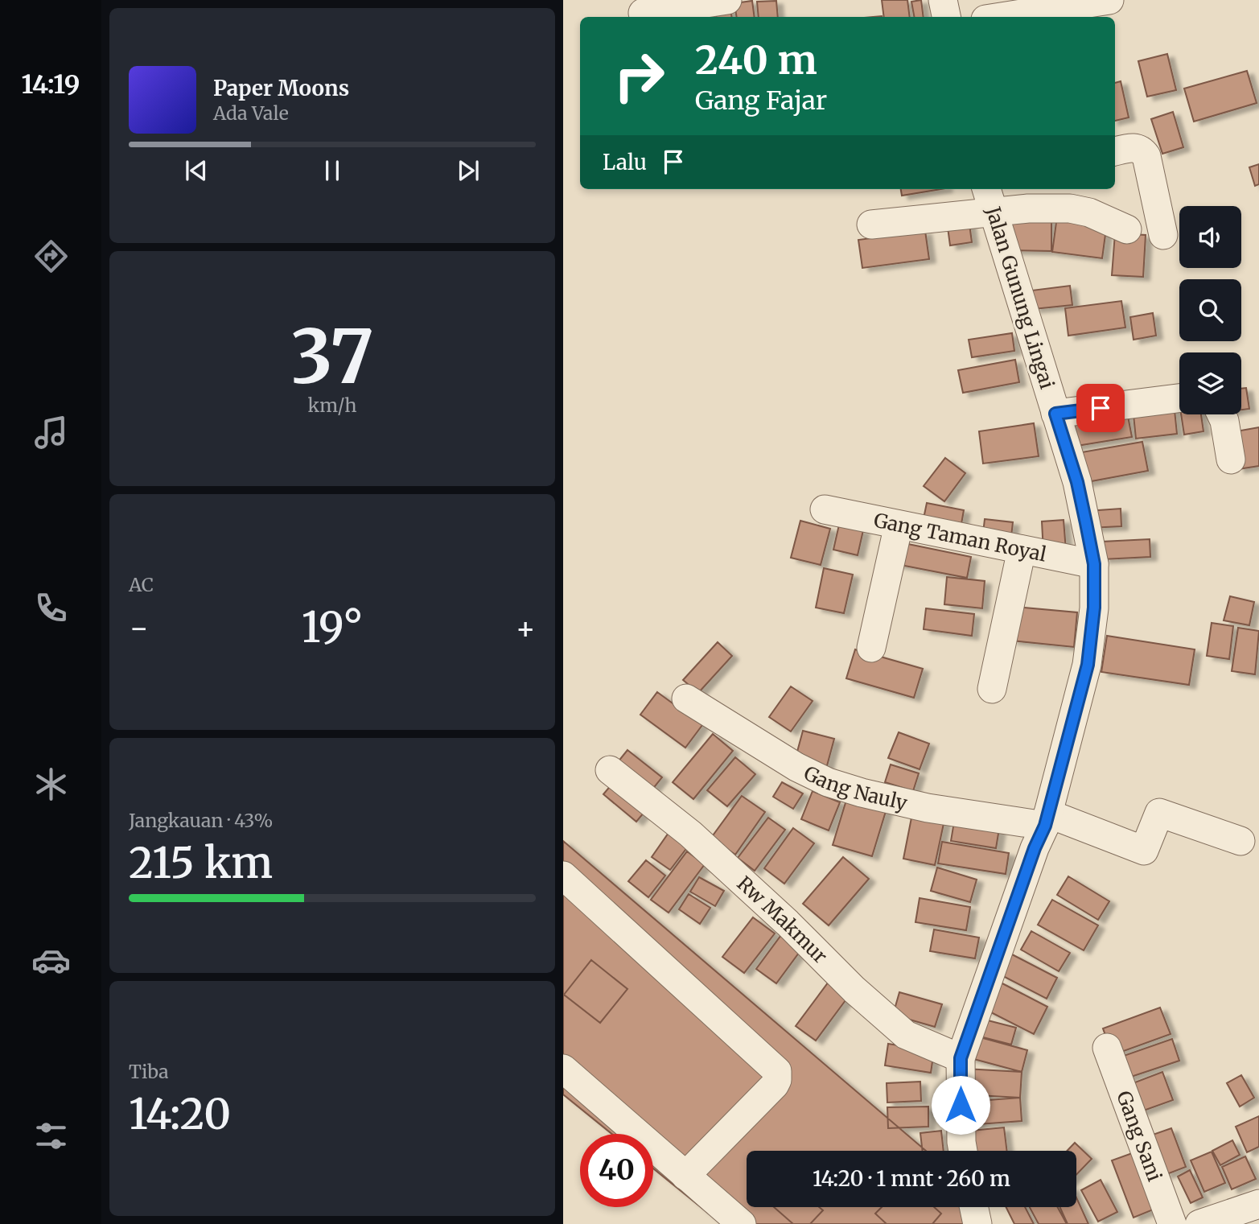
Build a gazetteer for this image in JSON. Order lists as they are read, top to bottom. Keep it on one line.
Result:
{"streets":{"street":["Jalan Gunung Lingai","Gang Taman Royal","Gang Nauly","Rw Makmur","Gang Sani"]},"crossings":[["Jalan Gunung Lingai","Gang Taman Royal"],["Jalan Gunung Lingai","Gang Nauly"],["Jalan Gunung Lingai","Rw Makmur"]],"page":{"tabs":"14:19","turn":["240 m","Gang Fajar"],"song":["Paper Moons","Ada Vale"],"then":"Lalu","tile":[["37","km/h"],"AC",["Jangkauan · 43%","215 km"],["Tiba","14:20"]],"heat":["−","19°","+"],"limit":"40","trip":"14:20 · 1 mnt · 260 m"}}
